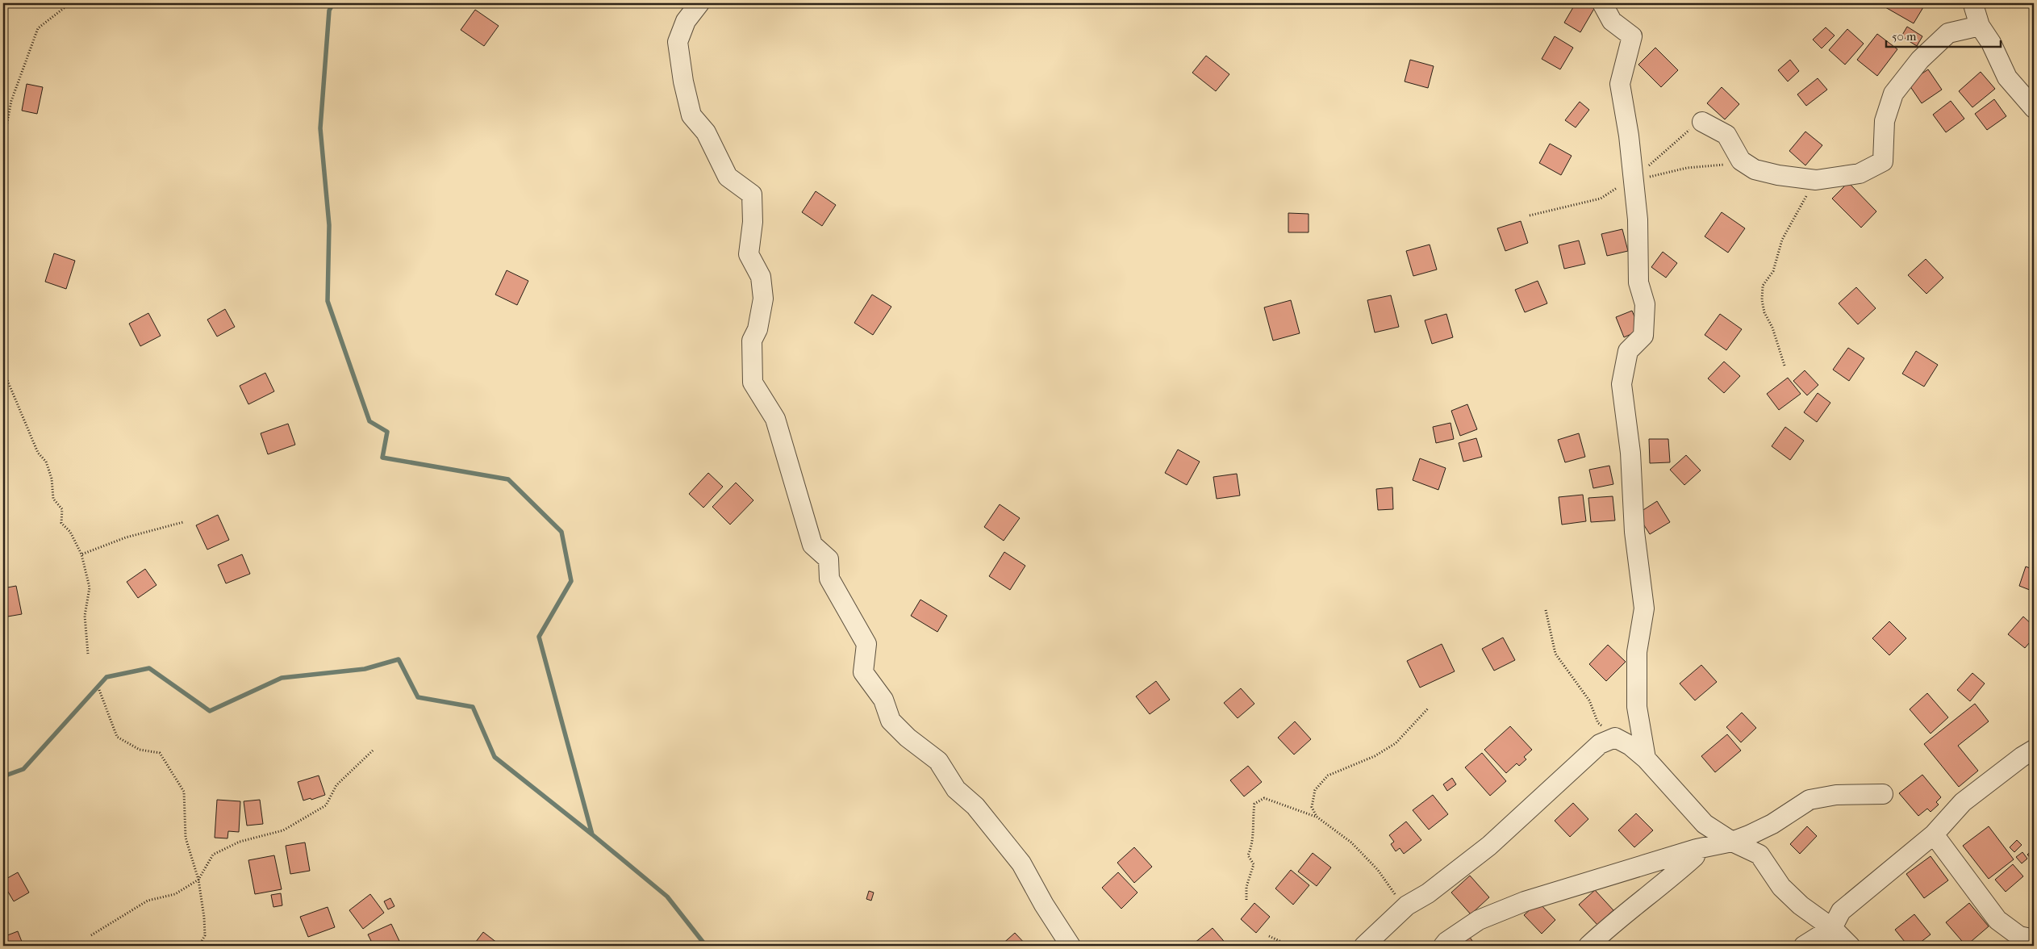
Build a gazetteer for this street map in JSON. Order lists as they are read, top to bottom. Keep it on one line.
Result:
{"scale_bar":"50 m"}
